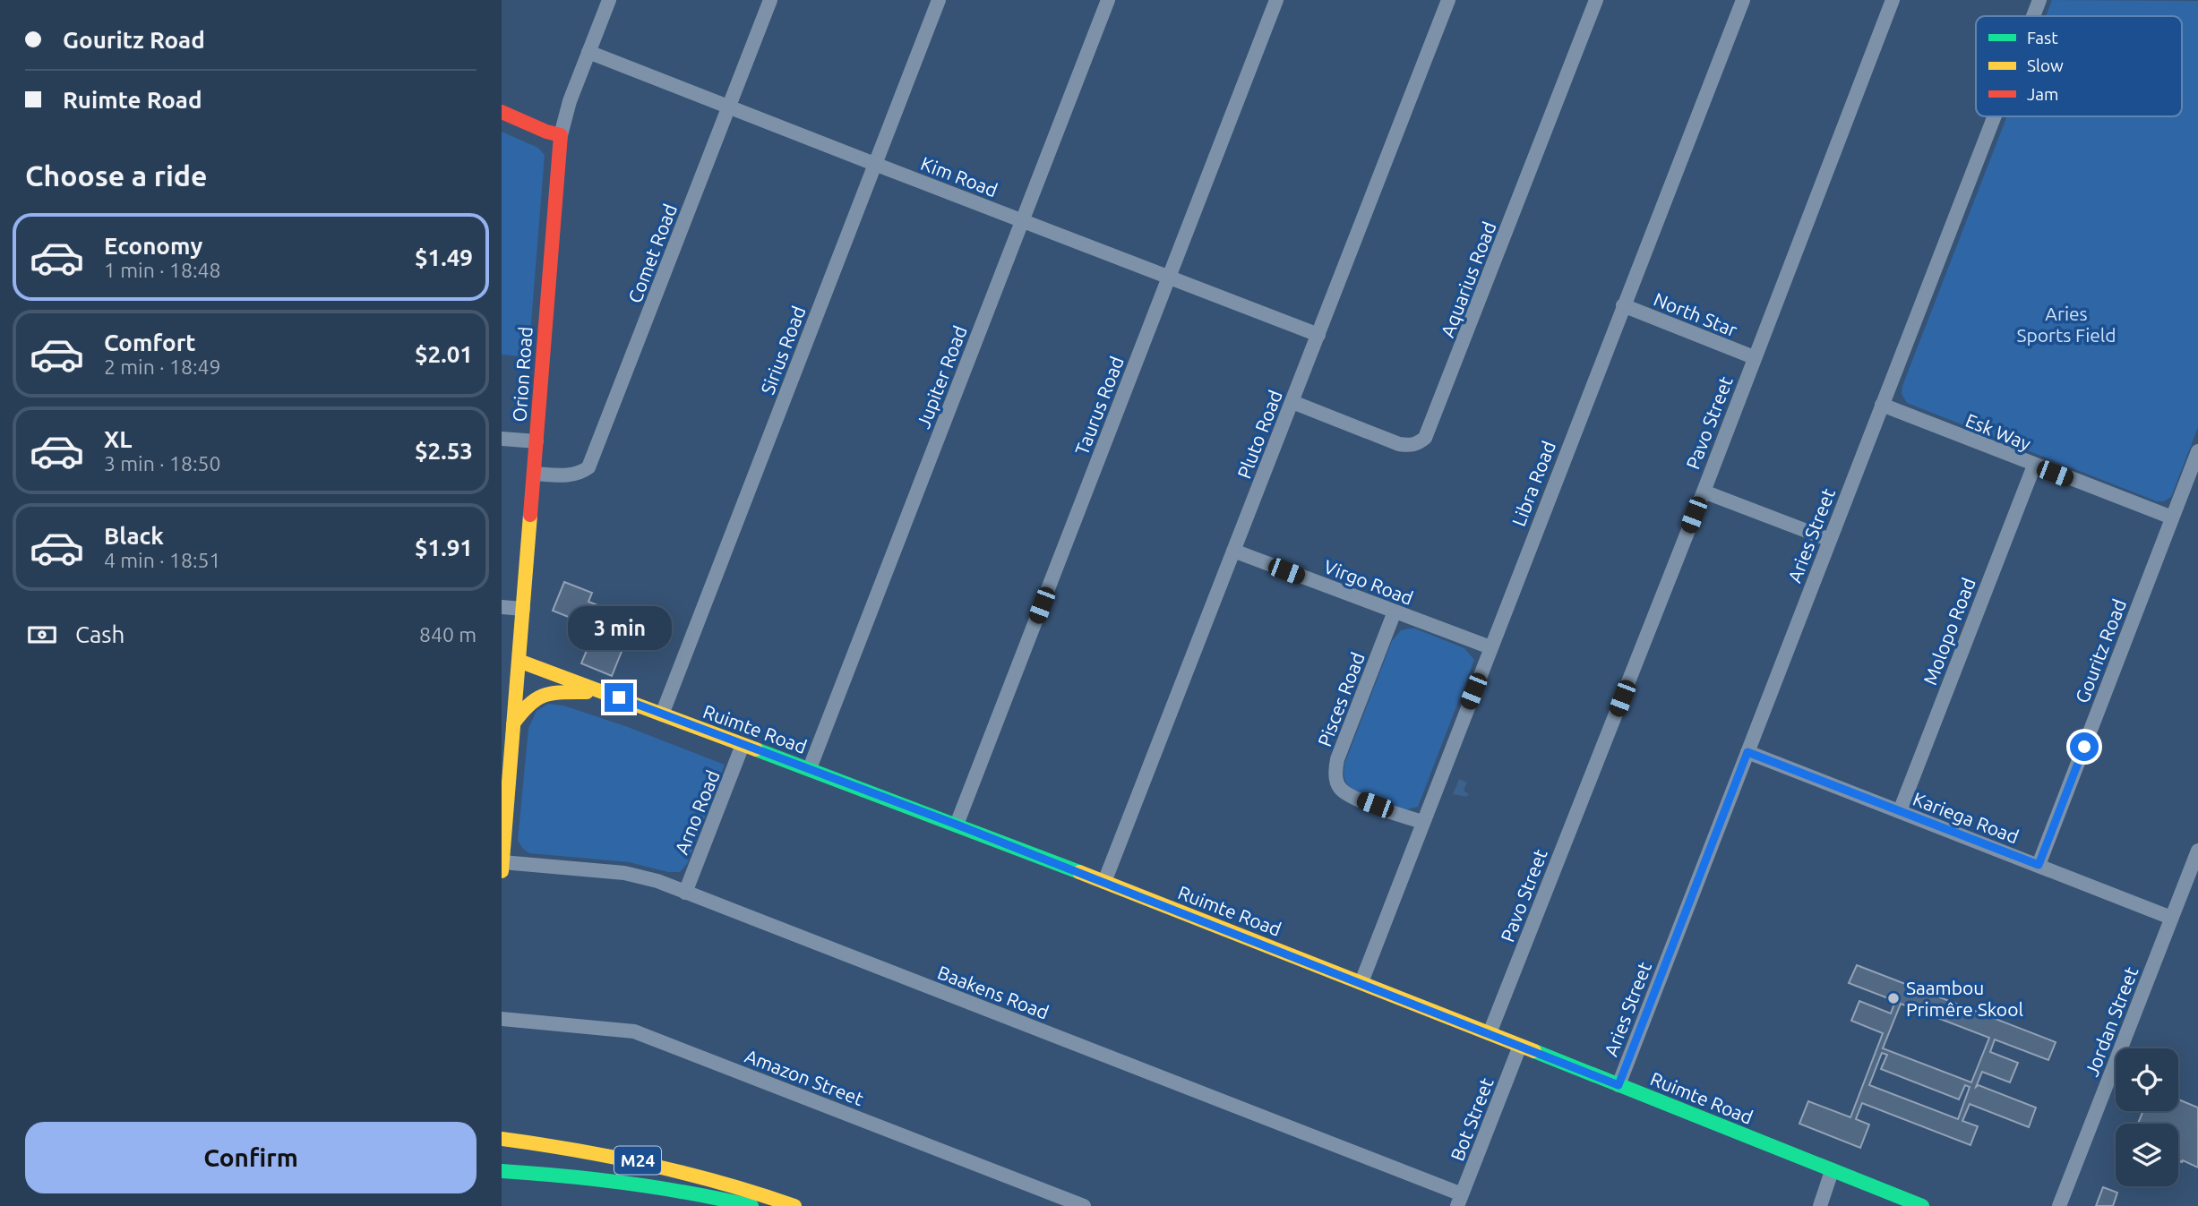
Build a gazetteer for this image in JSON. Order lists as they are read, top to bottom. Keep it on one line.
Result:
{"streets":{"street":["Kim Road","Comet Road","Aquarius Road","North Star","Sirius Road","Orion Road","Jupiter Road","Taurus Road","Pavo Street","Esk Way","Pluto Road","Libra Road","Aries Street","Virgo Road","Molopo Road","Gouritz Road","Pisces Road","Ruimte Road","Arno Road","Kariega Road","Baakens Road","Jordan Street","Amazon Street","Bot Street","M24"]},"crossings":[["Kim Road","Comet Road"],["Kim Road","Sirius Road"],["Kim Road","Orion Road"],["Kim Road","Jupiter Road"],["Kim Road","Taurus Road"],["Kim Road","Pluto Road"],["Comet Road","Orion Road"],["Aquarius Road","Pluto Road"],["North Star","Pavo Street"],["North Star","Libra Road"],["Sirius Road","Ruimte Road"],["Orion Road","Ruimte Road"],["Orion Road","Baakens Road"],["Jupiter Road","Ruimte Road"],["Taurus Road","Ruimte Road"],["Pavo Street","Ruimte Road"],["Esk Way","Aries Street"],["Esk Way","Molopo Road"],["Esk Way","Gouritz Road"],["Pluto Road","Virgo Road"],["Pluto Road","Ruimte Road"],["Libra Road","Virgo Road"],["Libra Road","Pisces Road"],["Libra Road","Ruimte Road"],["Aries Street","Ruimte Road"],["Aries Street","Kariega Road"],["Virgo Road","Pisces Road"],["Molopo Road","Kariega Road"],["Gouritz Road","Kariega Road"],["Ruimte Road","Arno Road"],["Ruimte Road","Bot Street"],["Arno Road","Baakens Road"],["Kariega Road","Jordan Street"],["Baakens Road","Bot Street"]],"parks":["Aries Sports Field"],"places":["Saambou Primêre Skool"],"legend":["Fast","Slow","Jam"],"page":{"banner":["Gouritz Road","Ruimte Road"],"heading":"Choose a ride","list":[{"name":"Economy","note":"1 min · 18:48","value":"$1.49"},{"name":"Comfort","note":"2 min · 18:49","value":"$2.01"},{"name":"XL","note":"3 min · 18:50","value":"$2.53"},{"name":"Black","note":"4 min · 18:51","value":"$1.91"}],"pay":["Cash","840 m"],"bubble":"3 min","buttons":"Confirm"}}
